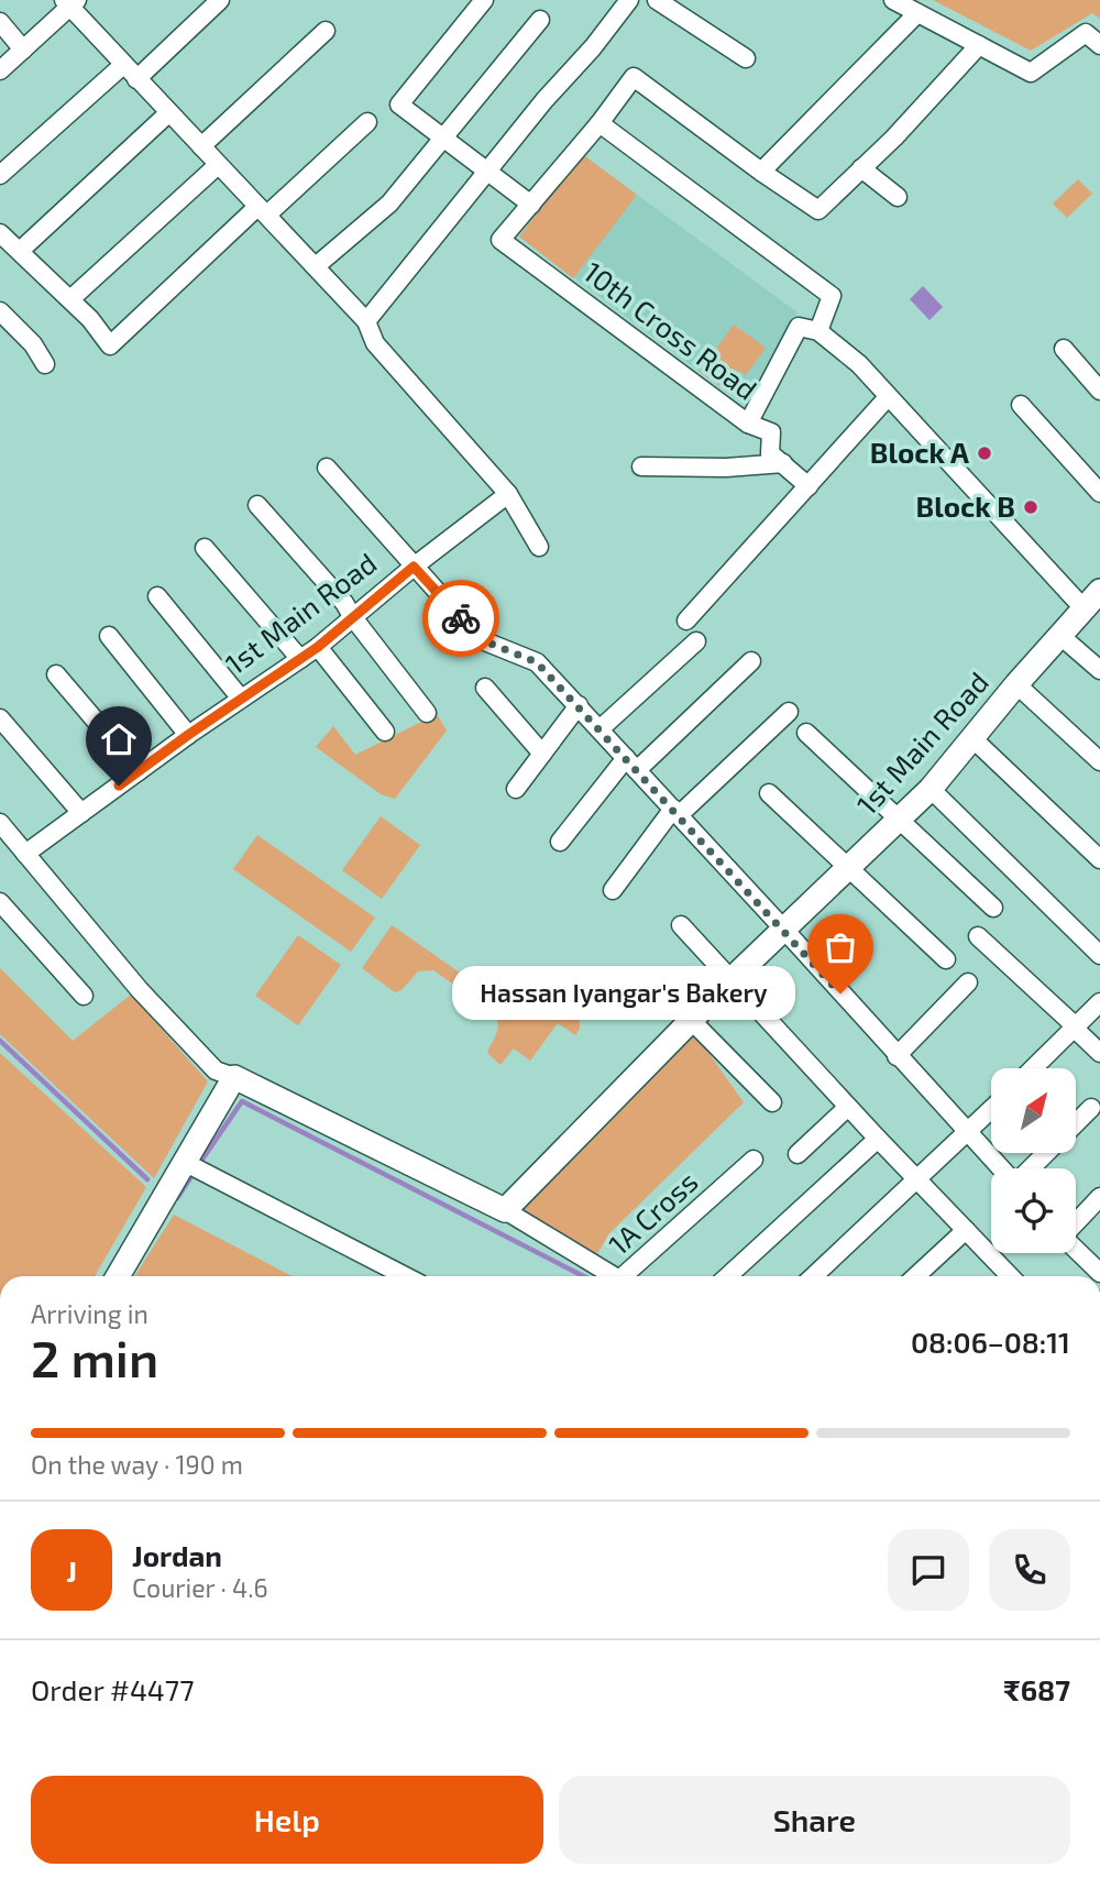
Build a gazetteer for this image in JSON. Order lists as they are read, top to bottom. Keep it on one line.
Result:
{"streets":{"street":["10th Cross Road","1st Main Road","1A Cross"]},"crossings":[["1st Main Road","1A Cross"]],"places":["Block A","Block B","Hassan Iyangar's Bakery"],"north":"top right","page":{"bubble":"Hassan Iyangar's Bakery","heading":["2 min","Arriving in","08:06–08:11"],"panel":["Jordan","Courier · 4.6","Order #4477","₹687"],"bar":"On the way · 190 m","round":"J","buttons":["Help","Share"]}}
